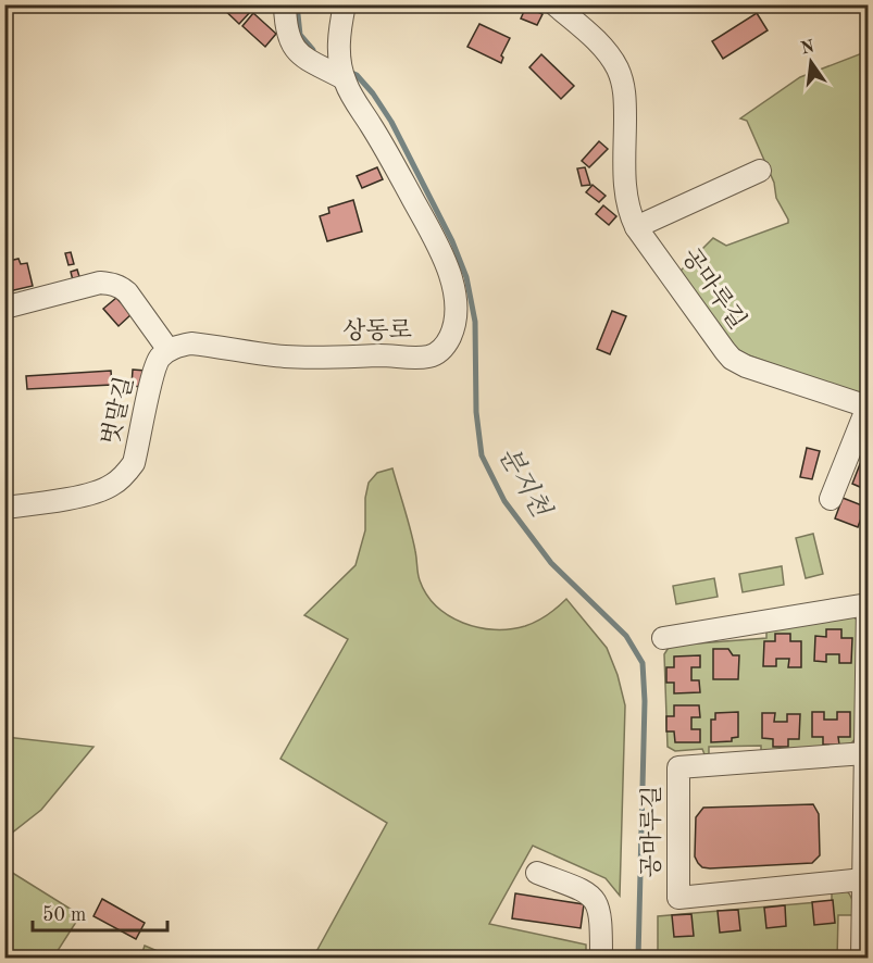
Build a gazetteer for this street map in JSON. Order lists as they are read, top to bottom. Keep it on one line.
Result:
{"streets":{"street":["공마루길","상동로","벗말길"]},"crossings":[["상동로","벗말길"]],"water":["분지천"],"scale_bar":"50 m","north":"top"}
